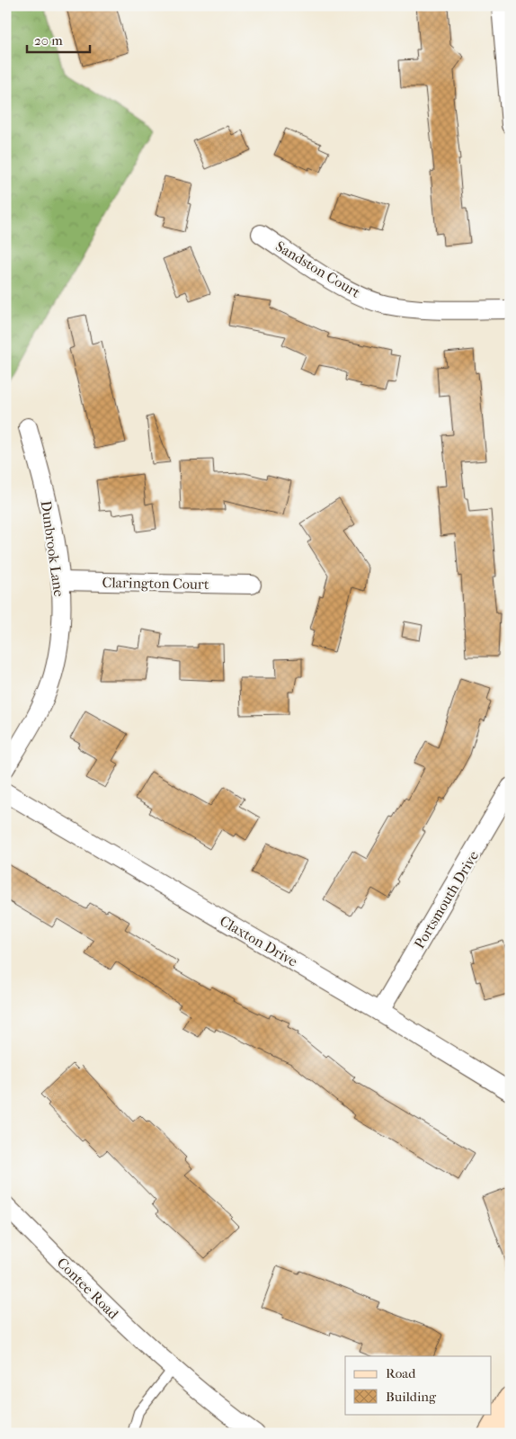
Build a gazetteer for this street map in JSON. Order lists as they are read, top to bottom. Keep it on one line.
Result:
{"streets":{"street":["Sandston Court","Dunbrook Lane","Clarington Court","Portsmouth Drive","Claxton Drive","Contee Road"]},"crossings":[["Dunbrook Lane","Clarington Court"],["Portsmouth Drive","Claxton Drive"]],"legend":["Road","Building"],"scale_bar":"20 m"}
